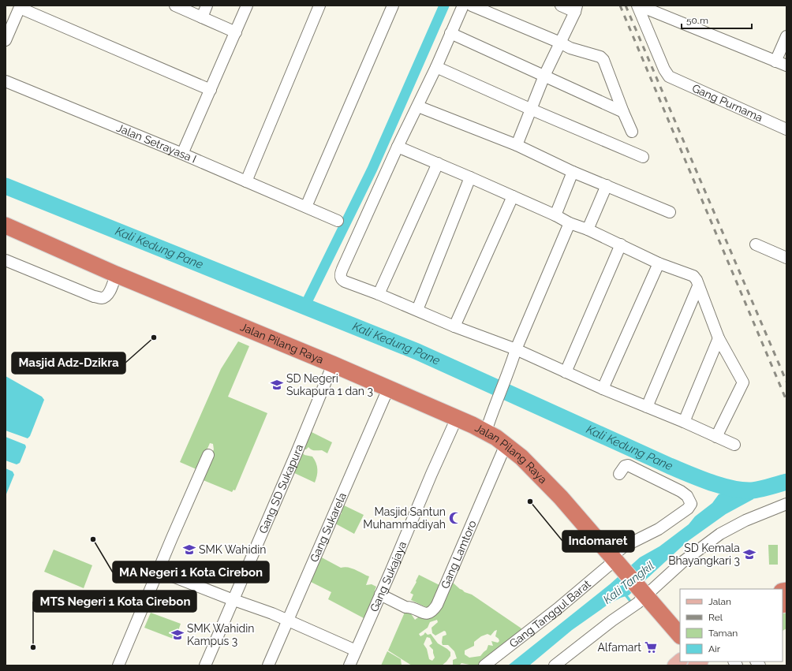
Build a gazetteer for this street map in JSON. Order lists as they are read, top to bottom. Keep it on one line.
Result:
{"streets":{"highway":["Jalan Pilang Raya"],"street":["Gang Purnama","Jalan Setrayasa I","Gang SD Sukapura","Gang Sukarela","Gang Lamtoro","Gang Sukajaya","Gang Tanggul Barat"]},"crossings":[["Jalan Pilang Raya","Gang SD Sukapura"],["Jalan Pilang Raya","Gang Sukarela"],["Jalan Pilang Raya","Gang Lamtoro"],["Jalan Pilang Raya","Gang Sukajaya"],["Jalan Pilang Raya","Gang Tanggul Barat"],["Gang Lamtoro","Gang Sukajaya"]],"water":["Kali Kedung Pane","Kali Tangkil"],"places":{"other":["Masjid Adz-Dzikra","Indomaret","MA Negeri 1 Kota Cirebon","MTS Negeri 1 Kota Cirebon"],"school or university":["SD Negeri Sukapura 1 dan 3","SMK Wahidin","SD Kemala Bhayangkari 3","SMK Wahidin Kampus 3"],"mosque":["Masjid Santun Muhammadiyah"],"supermarket":["Alfamart"]},"legend":["Jalan","Rel","Taman","Air"],"scale_bar":"50 m"}
